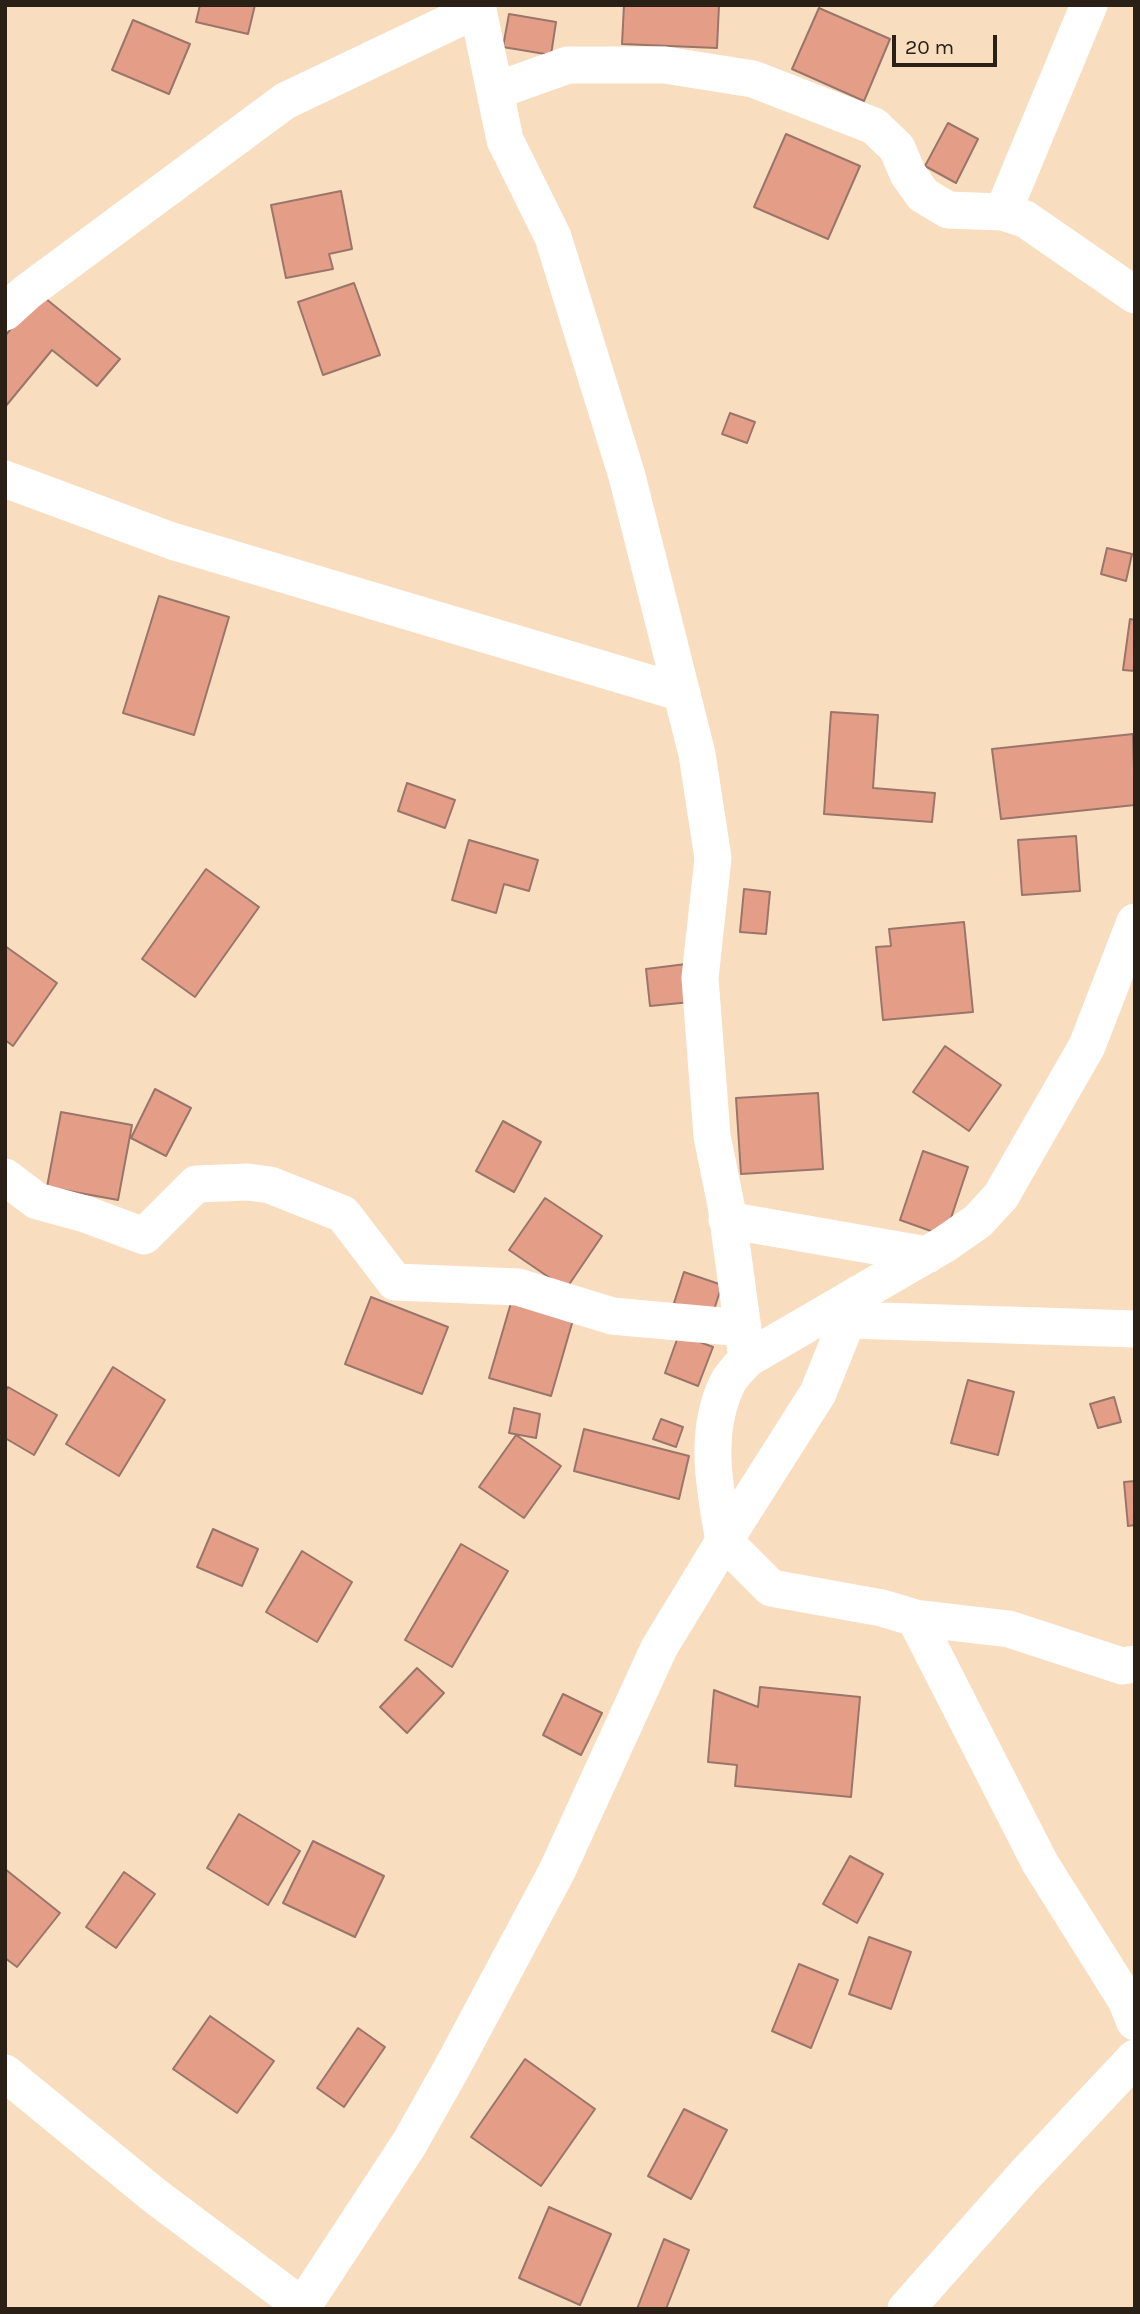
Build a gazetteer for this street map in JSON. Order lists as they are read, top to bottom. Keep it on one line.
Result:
{"scale_bar":"20 m"}
